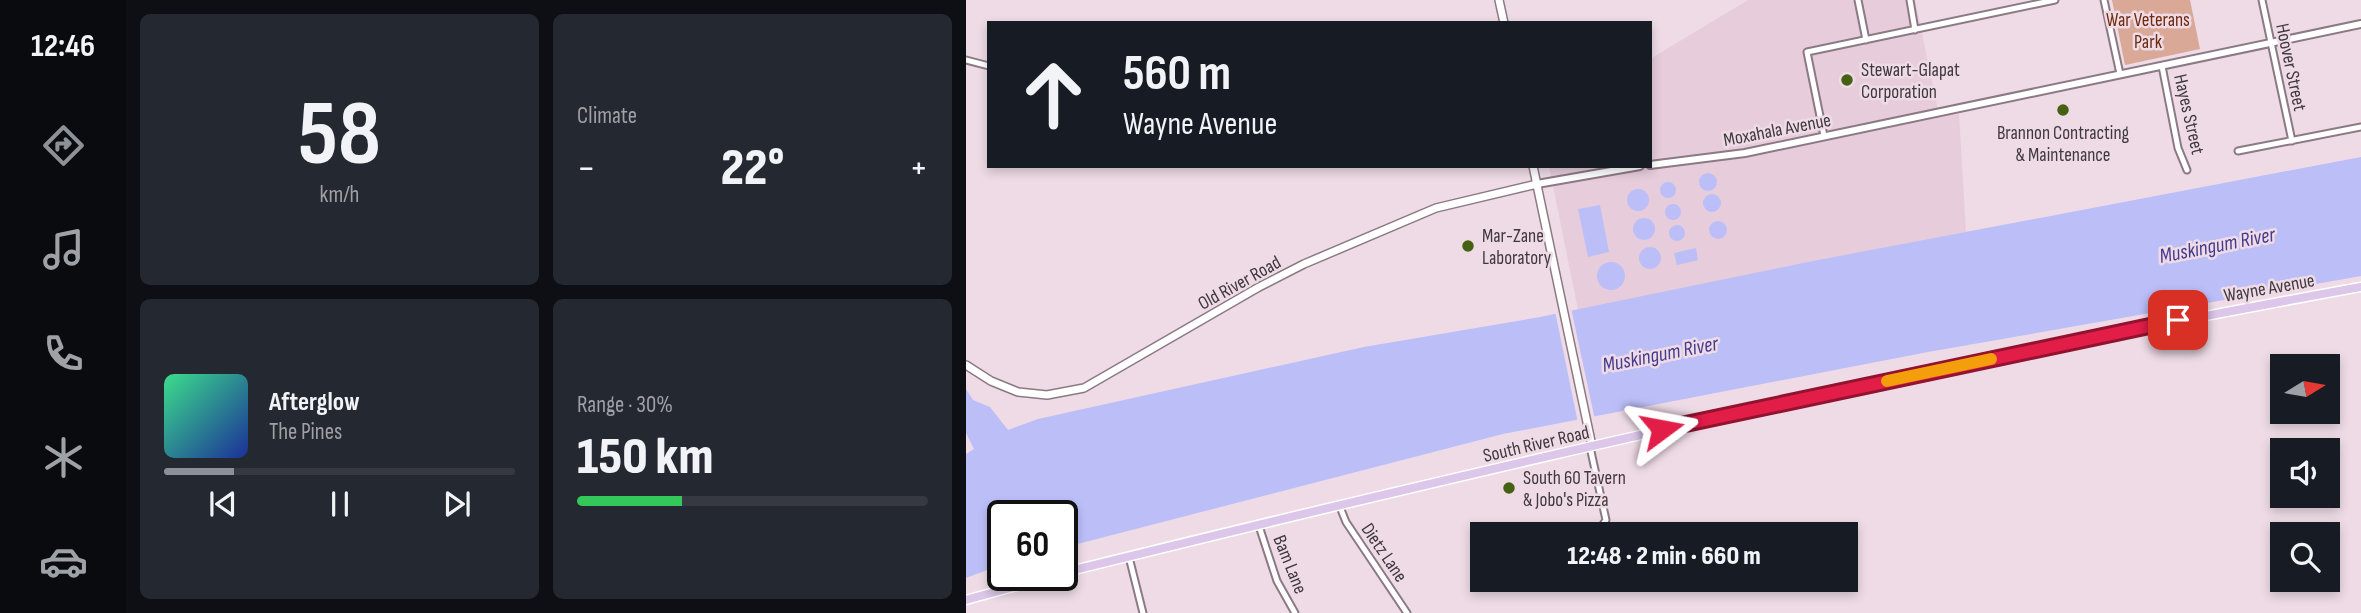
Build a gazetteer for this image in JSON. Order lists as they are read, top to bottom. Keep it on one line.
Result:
{"streets":{"main road":["Old River Road","Wayne Avenue","South River Road"],"street":["Hoover Street","Hayes Street","Moxahala Avenue","Dietz Lane","Bam Lane"]},"crossings":[["Hoover Street","Moxahala Avenue"],["Hayes Street","Moxahala Avenue"],["Wayne Avenue","South River Road"],["South River Road","Dietz Lane"],["South River Road","Bam Lane"]],"water":["Muskingum River"],"parks":["War Veterans Park"],"places":["Stewart-Glapat Corporation","Brannon Contracting & Maintenance","Mar-Zane Laboratory","South 60 Tavern & Jobo's Pizza"],"north":"right","page":{"tabs":"12:46","tile":[["58","km/h"],"Climate",["Range · 30%","150 km"]],"turn":["560 m","Wayne Avenue"],"heat":["−","22°","+"],"song":["Afterglow","The Pines"],"limit":"60","trip":"12:48 · 2 min · 660 m"}}
